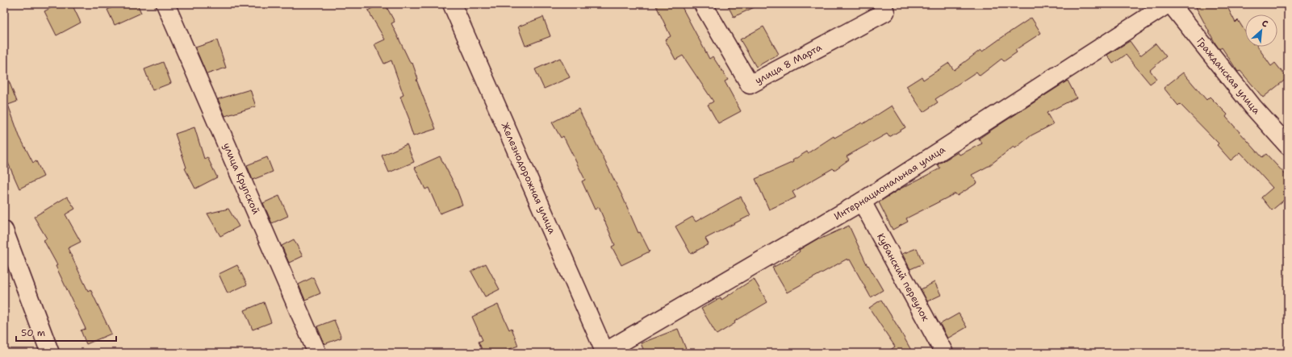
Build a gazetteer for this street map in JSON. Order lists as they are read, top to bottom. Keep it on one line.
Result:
{"streets":{"street":["улица 8 Марта","Гражданская улица","Железнодорожная улица","улица Крупской","Интернациональная улица","Кубанский переулок"]},"crossings":[["Железнодорожная улица","Интернациональная улица"],["Интернациональная улица","Кубанский переулок"]],"scale_bar":"50 m","north":"top right"}
